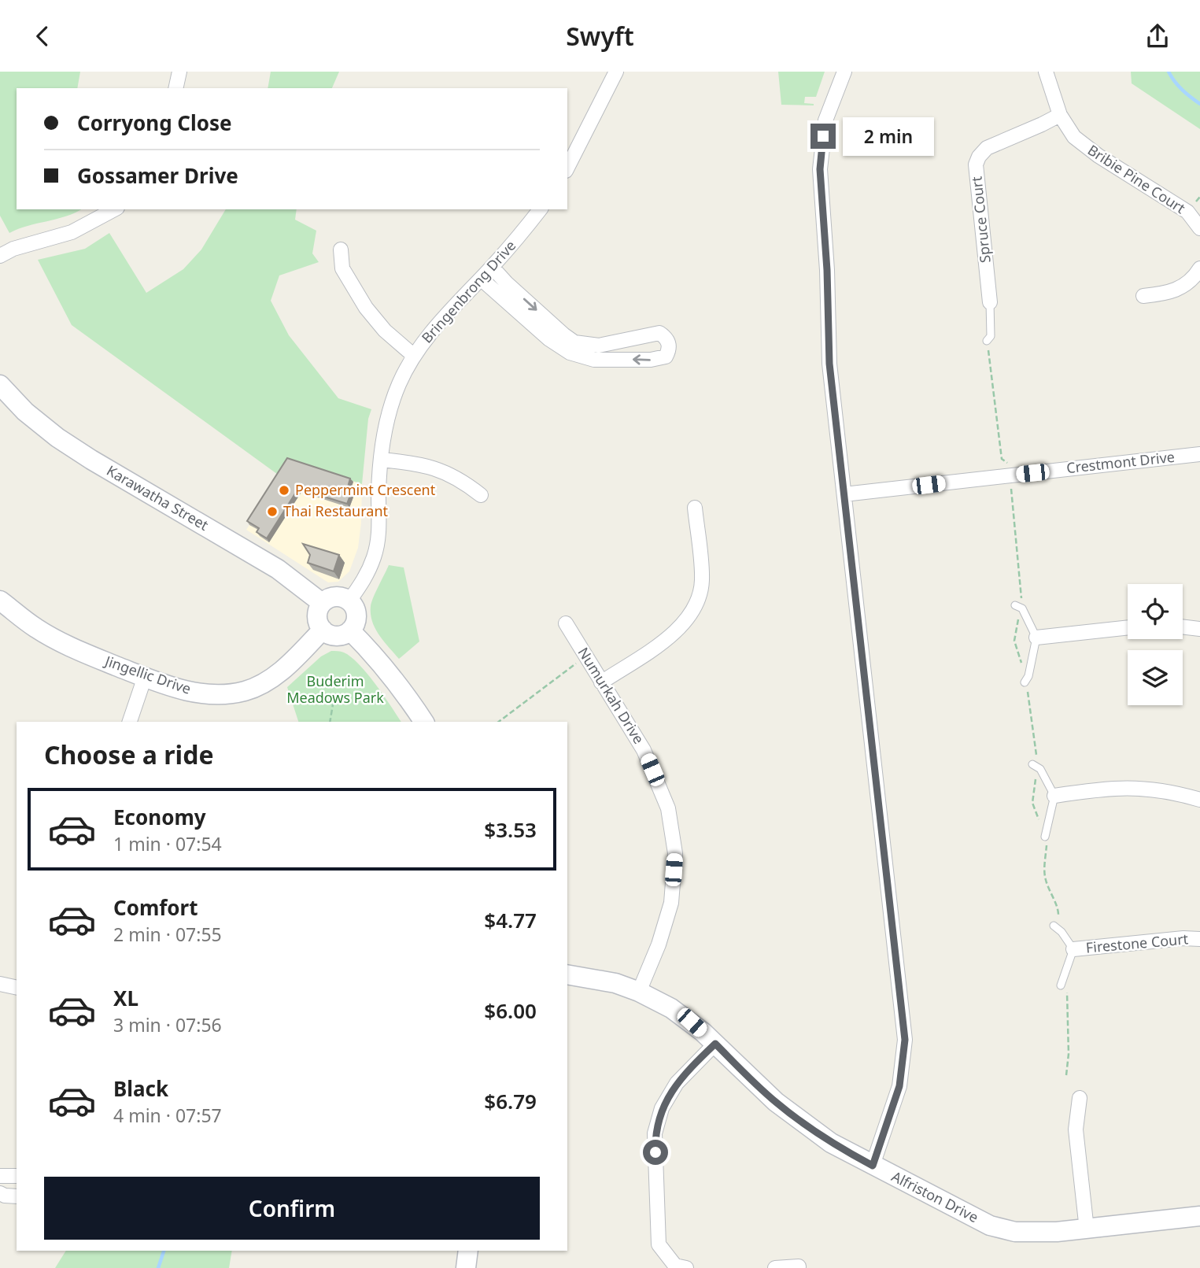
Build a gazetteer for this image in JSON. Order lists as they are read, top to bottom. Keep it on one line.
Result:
{"streets":{"street":["Bribie Pine Court","Spruce Court","Bringenbrong Drive","Crestmont Drive","Karawatha Street","Jingellic Drive","Numurkah Drive","Firestone Court","Alfriston Drive"]},"crossings":[["Bribie Pine Court","Spruce Court"],["Bringenbrong Drive","Karawatha Street"],["Bringenbrong Drive","Jingellic Drive"],["Karawatha Street","Jingellic Drive"],["Numurkah Drive","Alfriston Drive"]],"parks":["Buderim Meadows Park"],"places":["Peppermint Crescent","Thai Restaurant"],"page":{"header":"Swyft","banner":["Corryong Close","Gossamer Drive"],"bubble":"2 min","heading":"Choose a ride","list":[{"name":"Economy","note":"1 min · 07:54","value":"$3.53"},{"name":"Comfort","note":"2 min · 07:55","value":"$4.77"},{"name":"XL","note":"3 min · 07:56","value":"$6.00"},{"name":"Black","note":"4 min · 07:57","value":"$6.79"}],"buttons":"Confirm"}}
